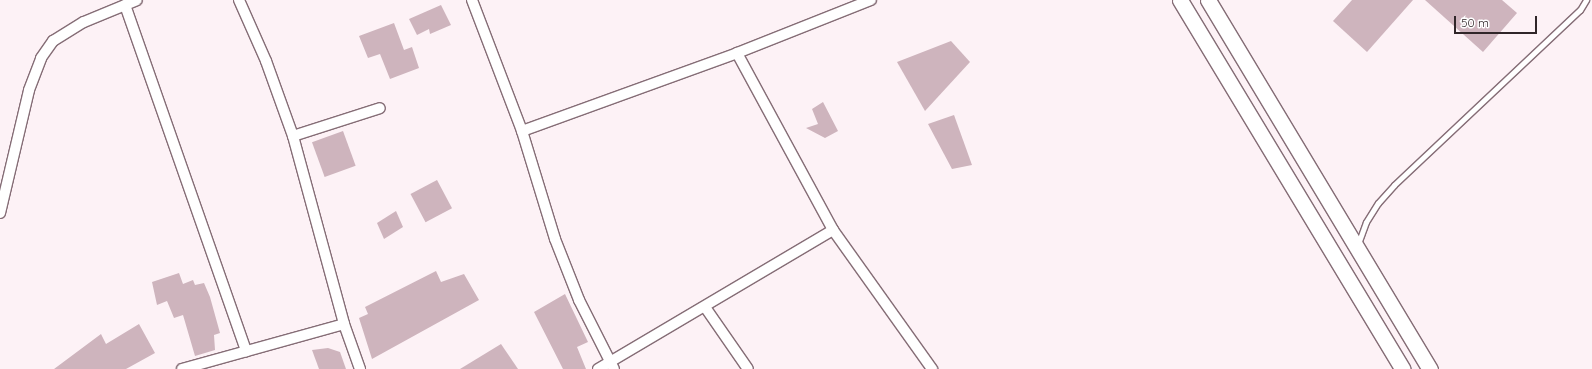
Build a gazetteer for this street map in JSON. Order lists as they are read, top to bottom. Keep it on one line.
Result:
{"scale_bar":"50 m"}
